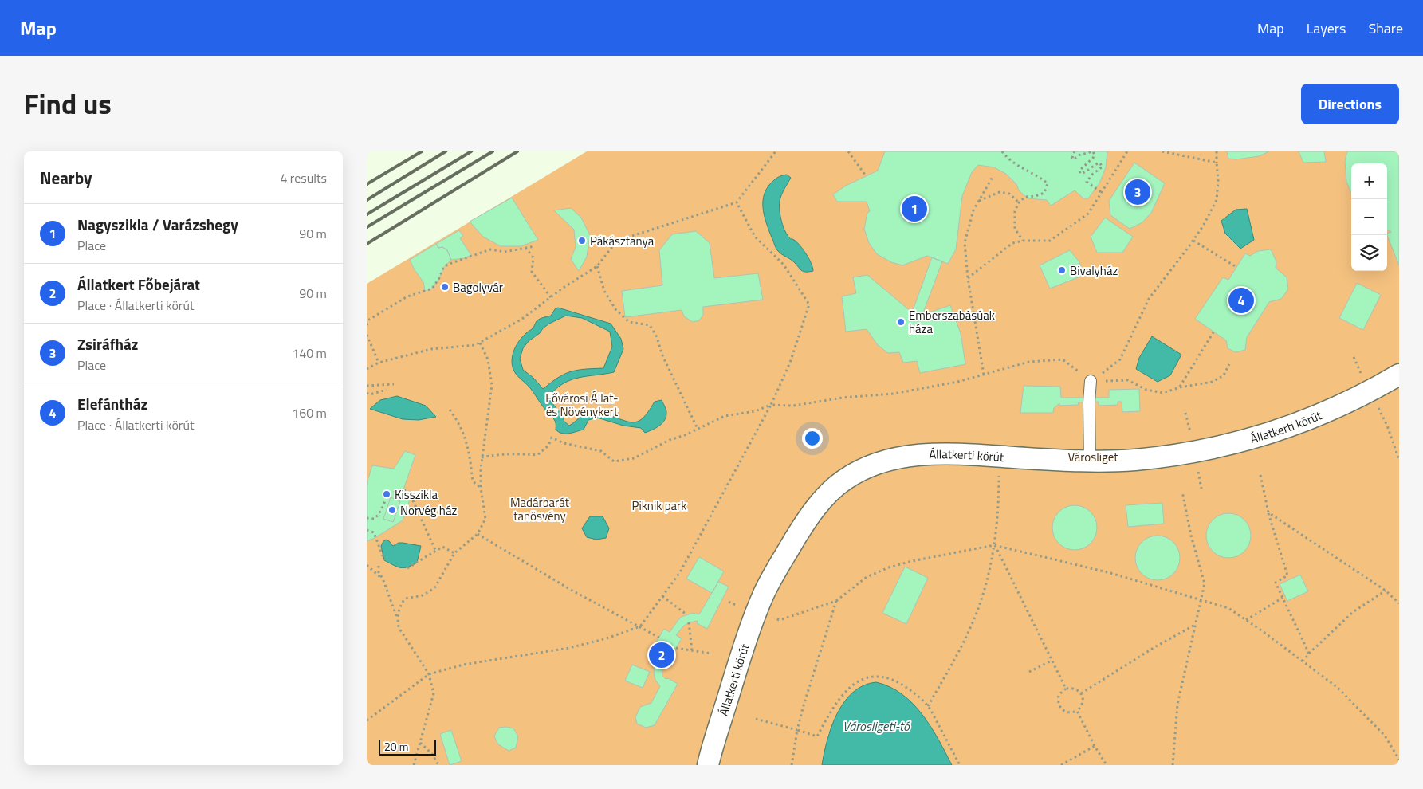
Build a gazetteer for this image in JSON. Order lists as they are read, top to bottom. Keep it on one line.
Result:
{"streets":{"street":["Állatkerti körút"]},"water":["Városligeti-tó"],"parks":["Fővárosi Állat- és Növénykert","Városliget","Madárbarát tanösvény","Piknik park"],"places":["Pákásztanya","Bivalyház","Bagolyvár","Emberszabásúak háza","Kisszikla","Norvég ház"],"scale_bar":"20 m","page":{"header":"Map","nav":["Map","Layers","Share"],"title":"Find us","buttons":"Directions","heading":["Nearby","4 results"],"map_buttons":["+","−"],"pins":["3","1","4","2"],"list":[{"mark":"1","name":"Nagyszikla / Varázshegy","note":"Place","value":"90 m"},{"mark":"2","name":"Állatkert Főbejárat","note":"Place · Állatkerti körút","value":"90 m"},{"mark":"3","name":"Zsiráfház","note":"Place","value":"140 m"},{"mark":"4","name":"Elefántház","note":"Place · Állatkerti körút","value":"160 m"}],"scale":"20 m"}}
